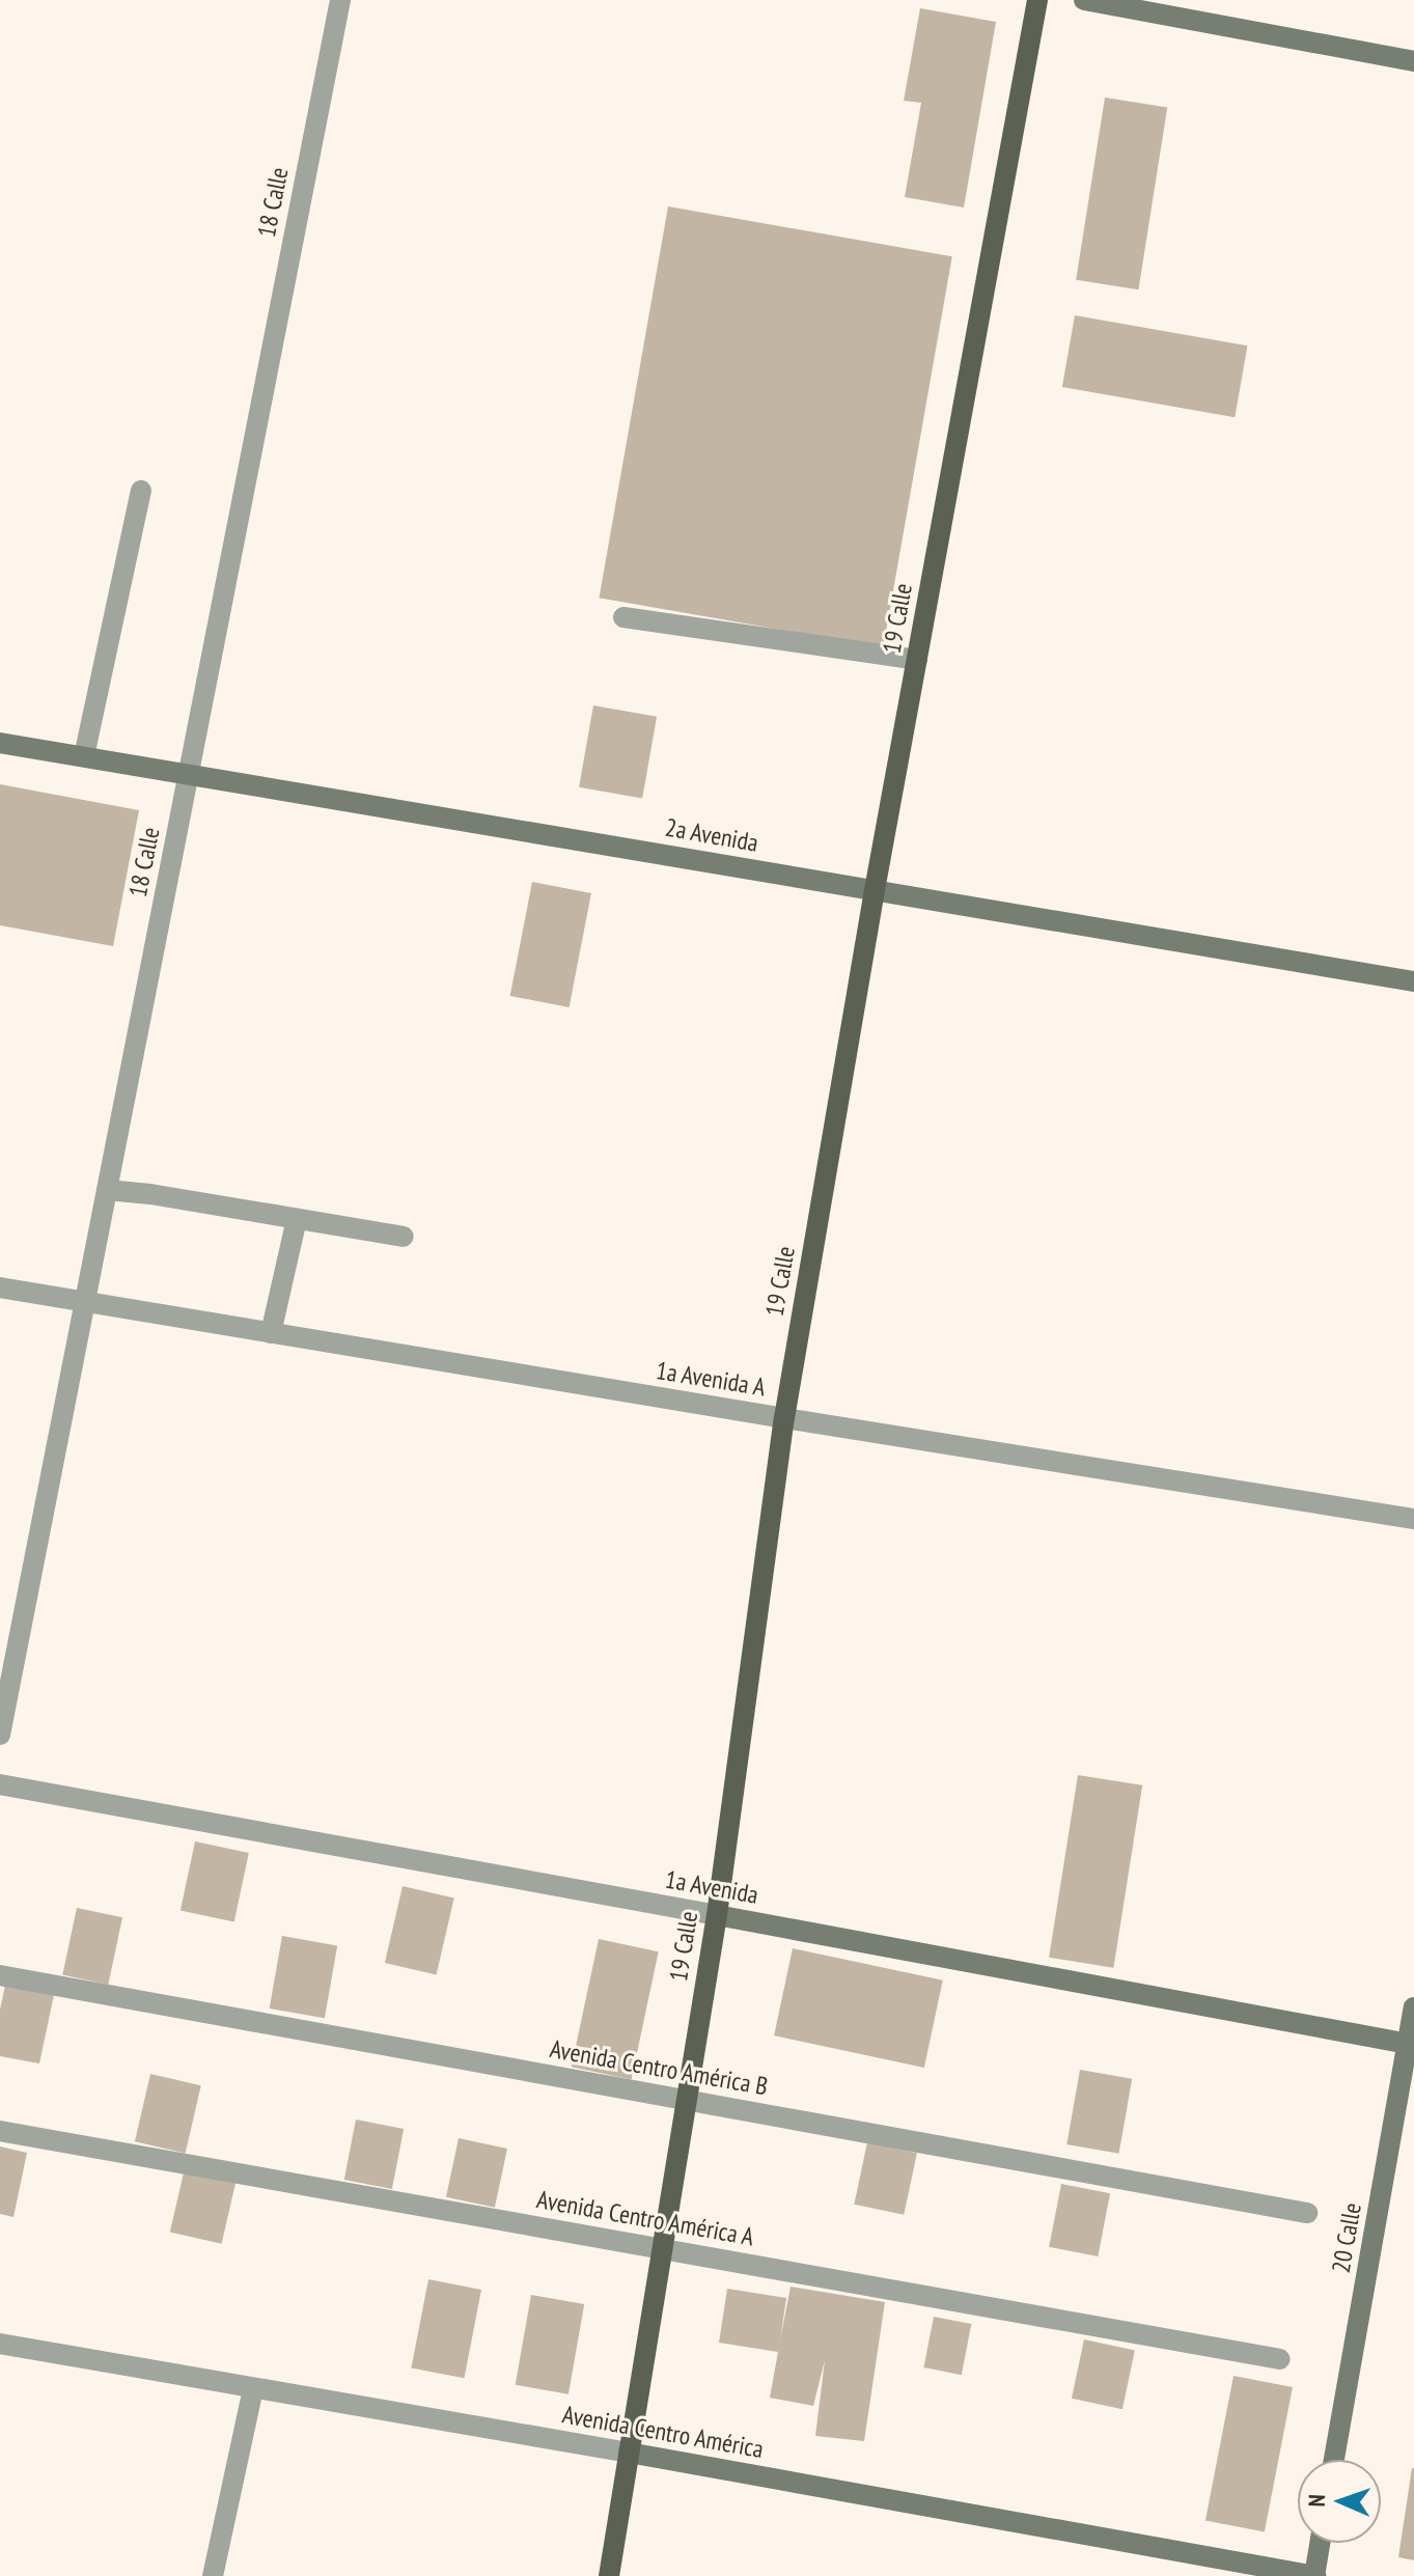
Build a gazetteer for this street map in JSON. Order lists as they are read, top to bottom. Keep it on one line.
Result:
{"streets":{"main road":["19 Calle"],"street":["18 Calle","2a Avenida","1a Avenida A","1a Avenida","Avenida Centro América B","Avenida Centro América A","20 Calle","Avenida Centro América"]},"crossings":[["18 Calle","2a Avenida"],["18 Calle","1a Avenida A"],["19 Calle","2a Avenida"],["19 Calle","1a Avenida A"],["19 Calle","1a Avenida"],["19 Calle","Avenida Centro América B"],["19 Calle","Avenida Centro América A"],["19 Calle","Avenida Centro América"],["1a Avenida","20 Calle"]],"north":"left"}
